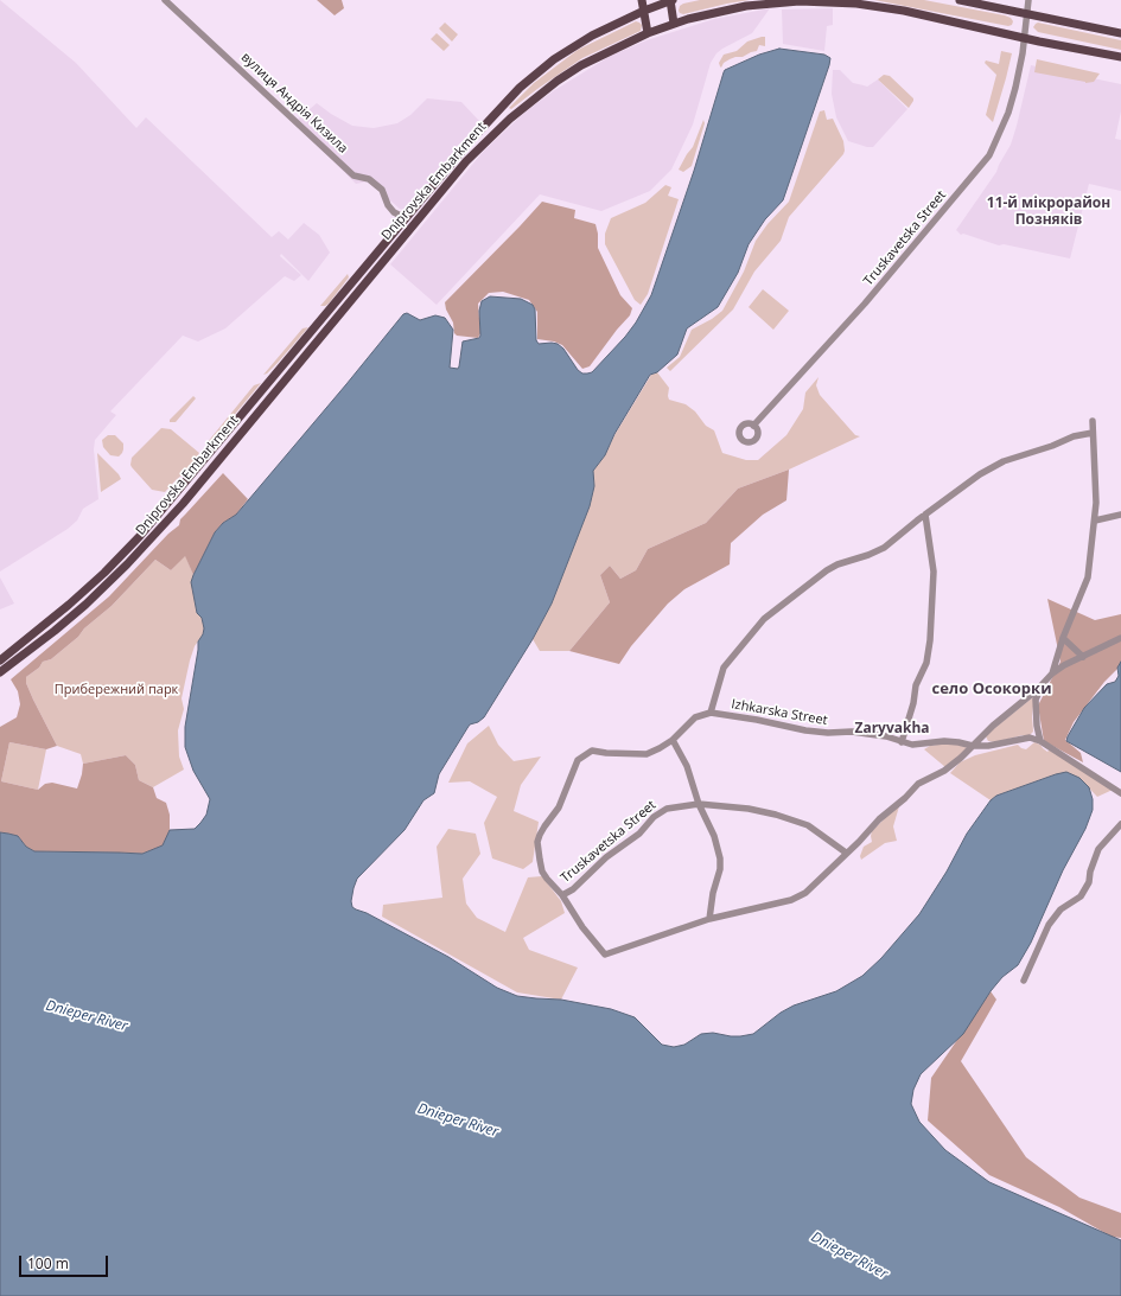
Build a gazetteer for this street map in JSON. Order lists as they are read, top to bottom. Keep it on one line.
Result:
{"streets":{"main road":["Dniprovska Embarkment"],"street":["вулиця Андрія Кизила","Truskavetska Street","Izhkarska Street"]},"crossings":[["вулиця Андрія Кизила","Dniprovska Embarkment"],["Dniprovska Embarkment","Truskavetska Street"],["Truskavetska Street","Izhkarska Street"]],"districts":["11-й мікрорайон Позняків","село Осокорки","Zaryvakha"],"water":["Dnieper River"],"parks":["Прибережний парк"],"scale_bar":"100 m"}
